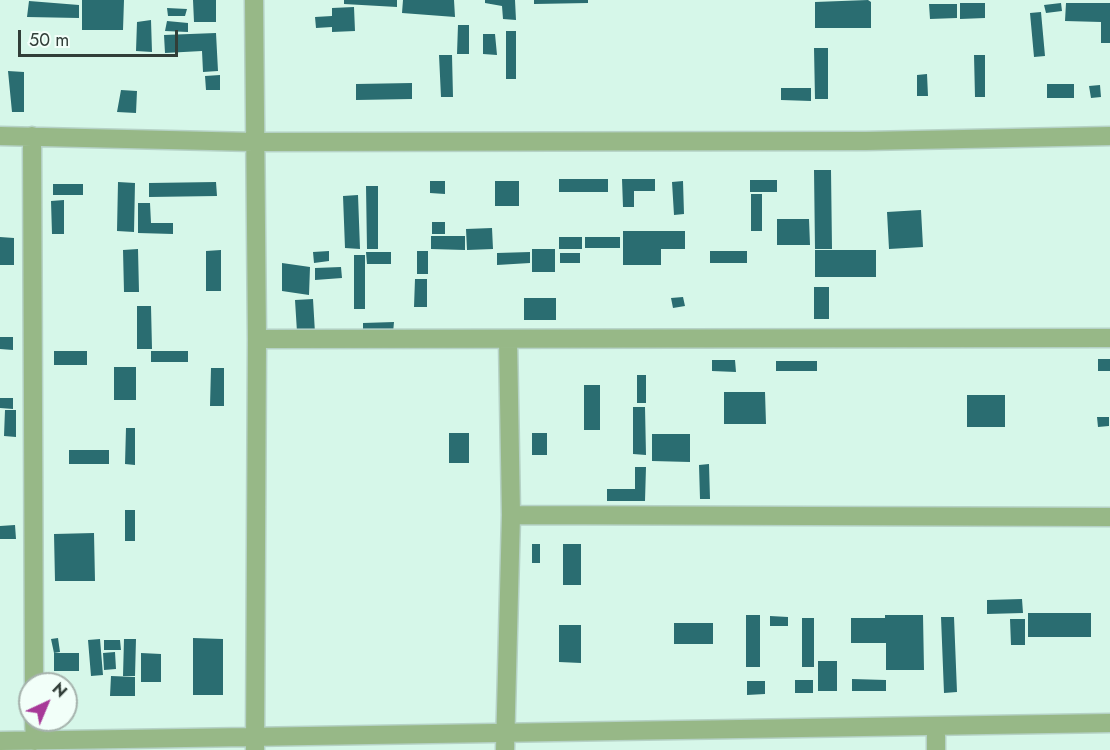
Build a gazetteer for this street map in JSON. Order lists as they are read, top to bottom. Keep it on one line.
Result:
{"scale_bar":"50 m","north":"top right"}
